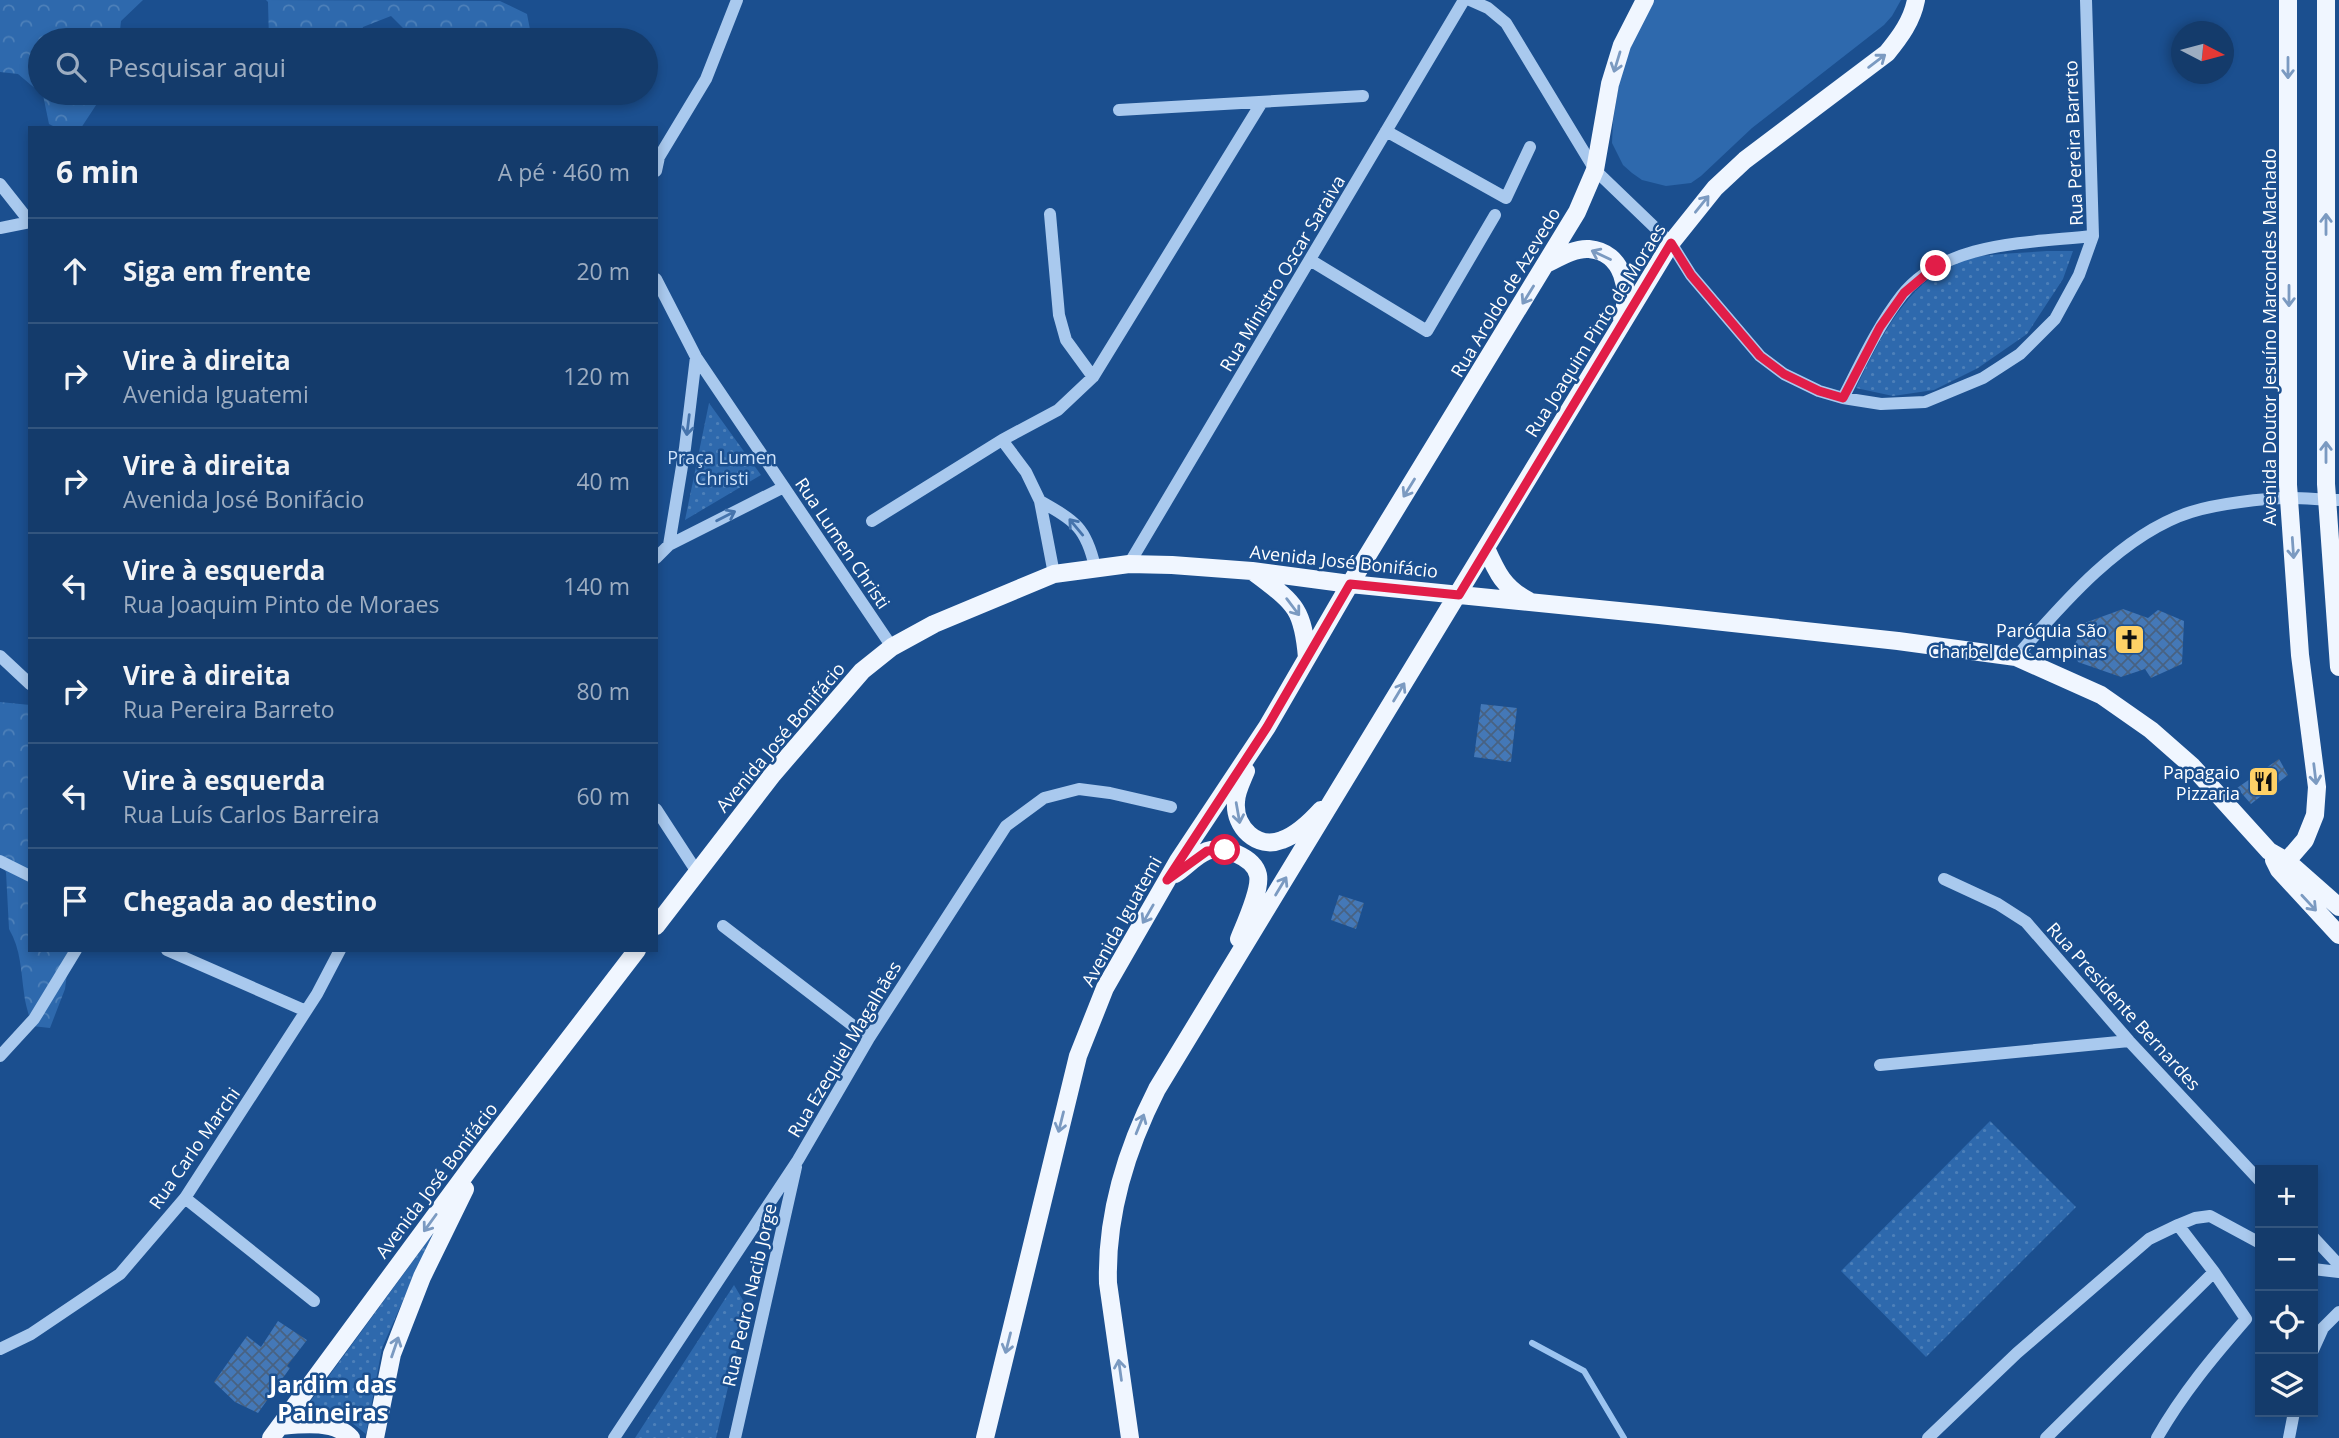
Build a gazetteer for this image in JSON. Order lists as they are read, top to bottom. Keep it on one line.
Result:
{"streets":{"main road":["Rua Aroldo de Azevedo","Rua Joaquim Pinto de Moraes","Avenida Doutor Jesuíno Marcondes Machado","Avenida José Bonifácio","Avenida Iguatemi"],"street":["Rua Pereira Barreto","Rua Ministro Oscar Saraiva","Rua Lumen Christi","Rua Presidente Bernardes","Rua Ezequiel Magalhães","Rua Carlo Marchi","Rua Pedro Nacib Jorge"]},"crossings":[["Rua Pereira Barreto","Rua Aroldo de Azevedo"],["Rua Pereira Barreto","Rua Joaquim Pinto de Moraes"],["Rua Ministro Oscar Saraiva","Avenida José Bonifácio"],["Rua Aroldo de Azevedo","Avenida José Bonifácio"],["Rua Aroldo de Azevedo","Avenida Iguatemi"],["Rua Joaquim Pinto de Moraes","Avenida José Bonifácio"],["Avenida Doutor Jesuíno Marcondes Machado","Avenida José Bonifácio"],["Rua Lumen Christi","Avenida José Bonifácio"],["Avenida José Bonifácio","Avenida Iguatemi"],["Rua Ezequiel Magalhães","Rua Pedro Nacib Jorge"]],"one_way":["Rua Aroldo de Azevedo","Rua Joaquim Pinto de Moraes"],"districts":["Jardim das Paineiras"],"parks":["Praça Lumen Christi"],"places":{"church":["Paróquia São Charbel de Campinas"],"restaurant":["Papagaio Pizzaria"]},"north":"right","page":{"search":"Pesquisar aqui","heading":["6 min","A pé · 460 m"],"list":[["Siga em frente","20 m"],["Vire à direita","Avenida Iguatemi","120 m"],["Vire à direita","Avenida José Bonifácio","40 m"],["Vire à esquerda","Rua Joaquim Pinto de Moraes","140 m"],["Vire à direita","Rua Pereira Barreto","80 m"],["Vire à esquerda","Rua Luís Carlos Barreira","60 m"],"Chegada ao destino"],"map_buttons":["+","−"]}}
